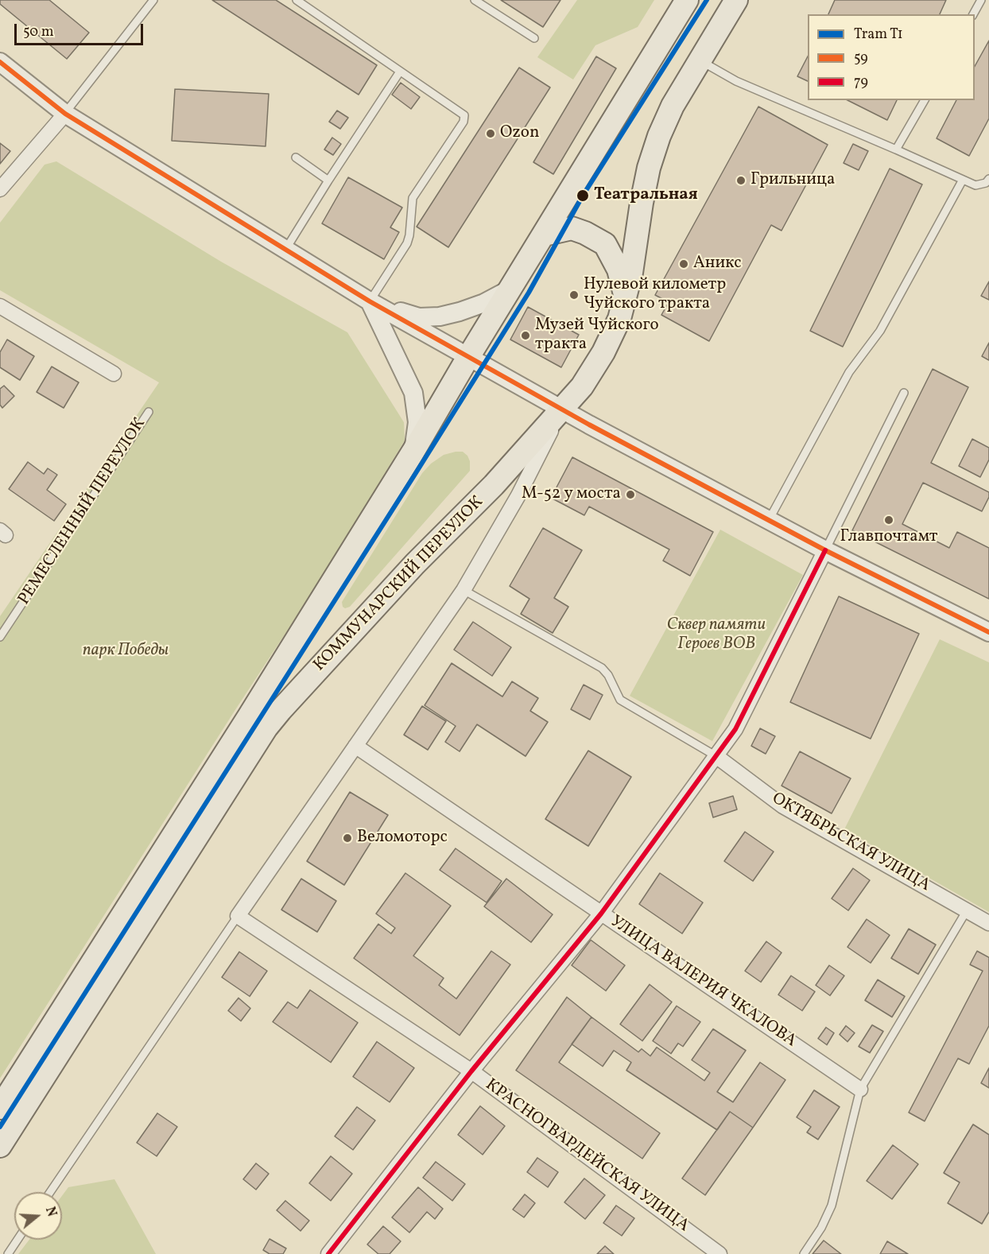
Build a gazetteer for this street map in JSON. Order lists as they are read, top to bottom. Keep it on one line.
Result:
{"streets":{"main road":["КОММУНАРСКИЙ ПЕРЕУЛОК"],"street":["ОКТЯБРЬСКАЯ УЛИЦА","УЛИЦА ВАЛЕРИЯ ЧКАЛОВА","КРАСНОГВАРДЕЙСКАЯ УЛИЦА"],"lane":["РЕМЕСЛЕННЫЙ ПЕРЕУЛОК"]},"parks":["Сквер памяти Героев ВОВ","парк Победы"],"places":["Ozon","Грильница","Театральная","Аникс","Нулевой километр Чуйского тракта","Музей Чуйского тракта","М-52 у моста","Главпочтамт","Веломоторс"],"lines":["tram line T1","transit line 59","transit line 79"],"legend":["Tram T1","59","79"],"scale_bar":"50 m","north":"right"}
